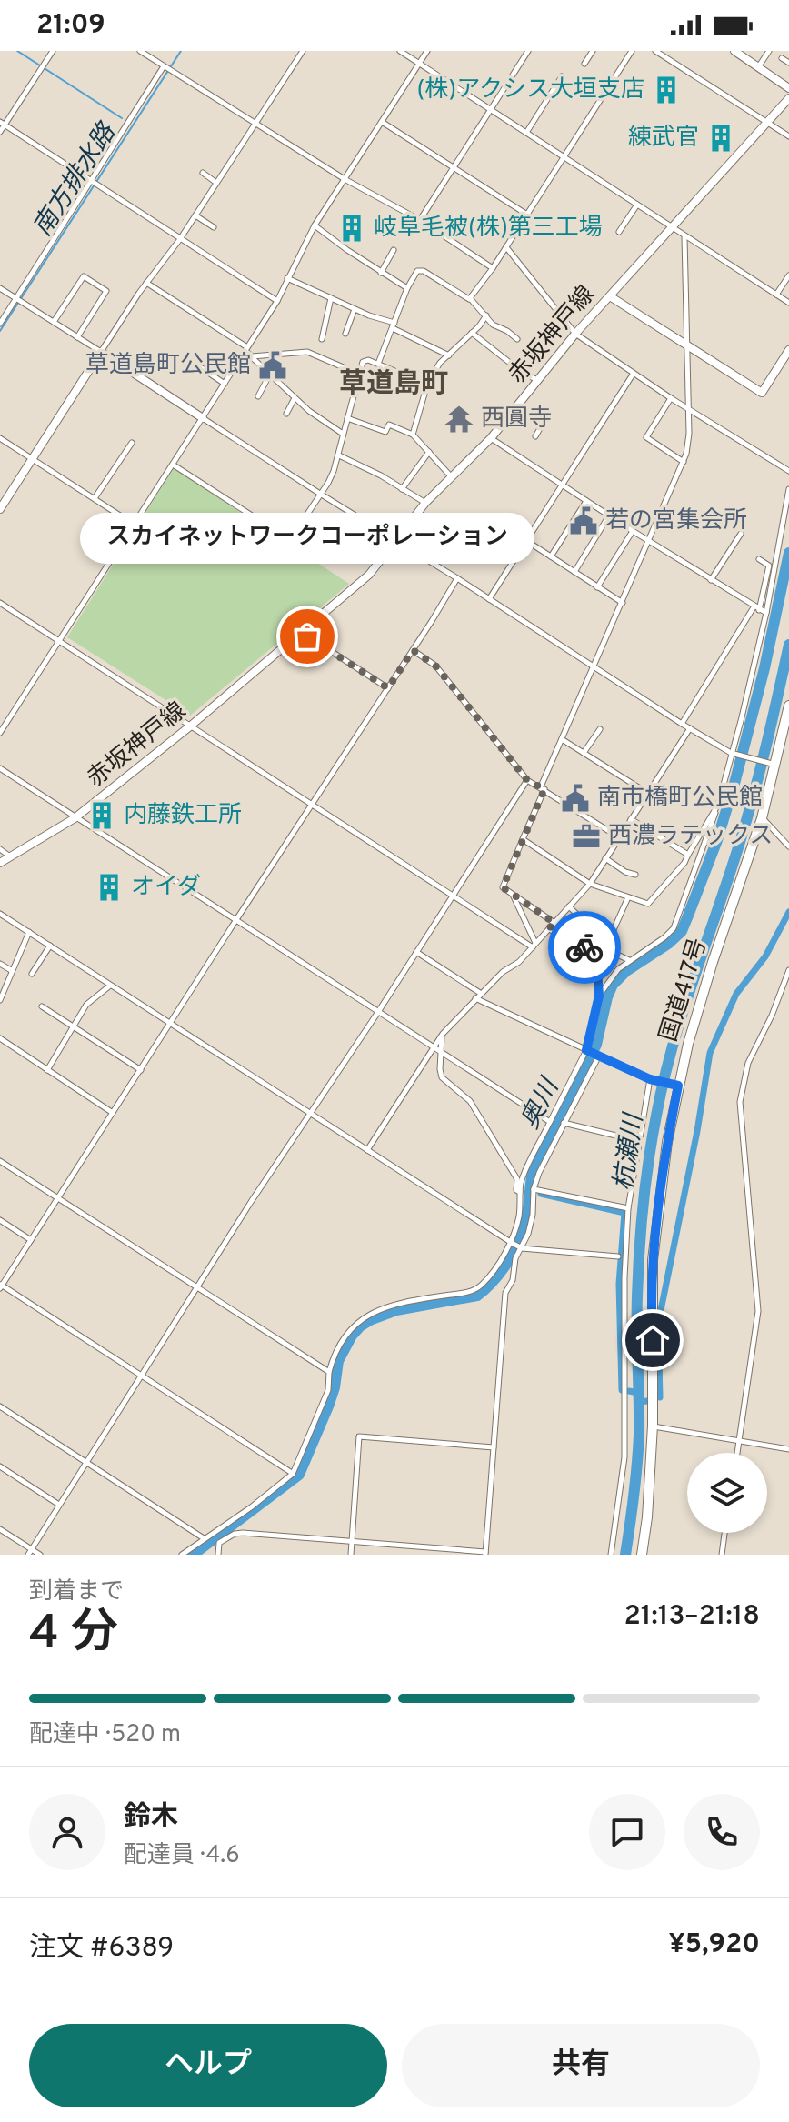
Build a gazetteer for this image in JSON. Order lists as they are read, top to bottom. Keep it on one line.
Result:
{"streets":{"highway":["国道417号"],"main road":["赤坂神戸線"]},"districts":["草道島町"],"water":["南方排水路","奥川","杭瀬川"],"places":{"building":["(株)アクシス大垣支店","練武官","岐阜毛被(株)第三工場","内藤鉄工所","オイダ"],"public building":["草道島町公民館","若の宮集会所","南市橋町公民館"],"temple":["西圓寺"],"other":["スカイネットワークコーポレーション"],"office":["西濃ラテックス"]},"page":{"status":"21:09","bubble":"スカイネットワークコーポレーション","heading":["4 分","到着まで","21:13–21:18"],"panel":["鈴木","配達員 · 4.6","注文 #6389","¥5,920"],"bar":"配達中 · 520 m","buttons":["ヘルプ","共有"]}}
